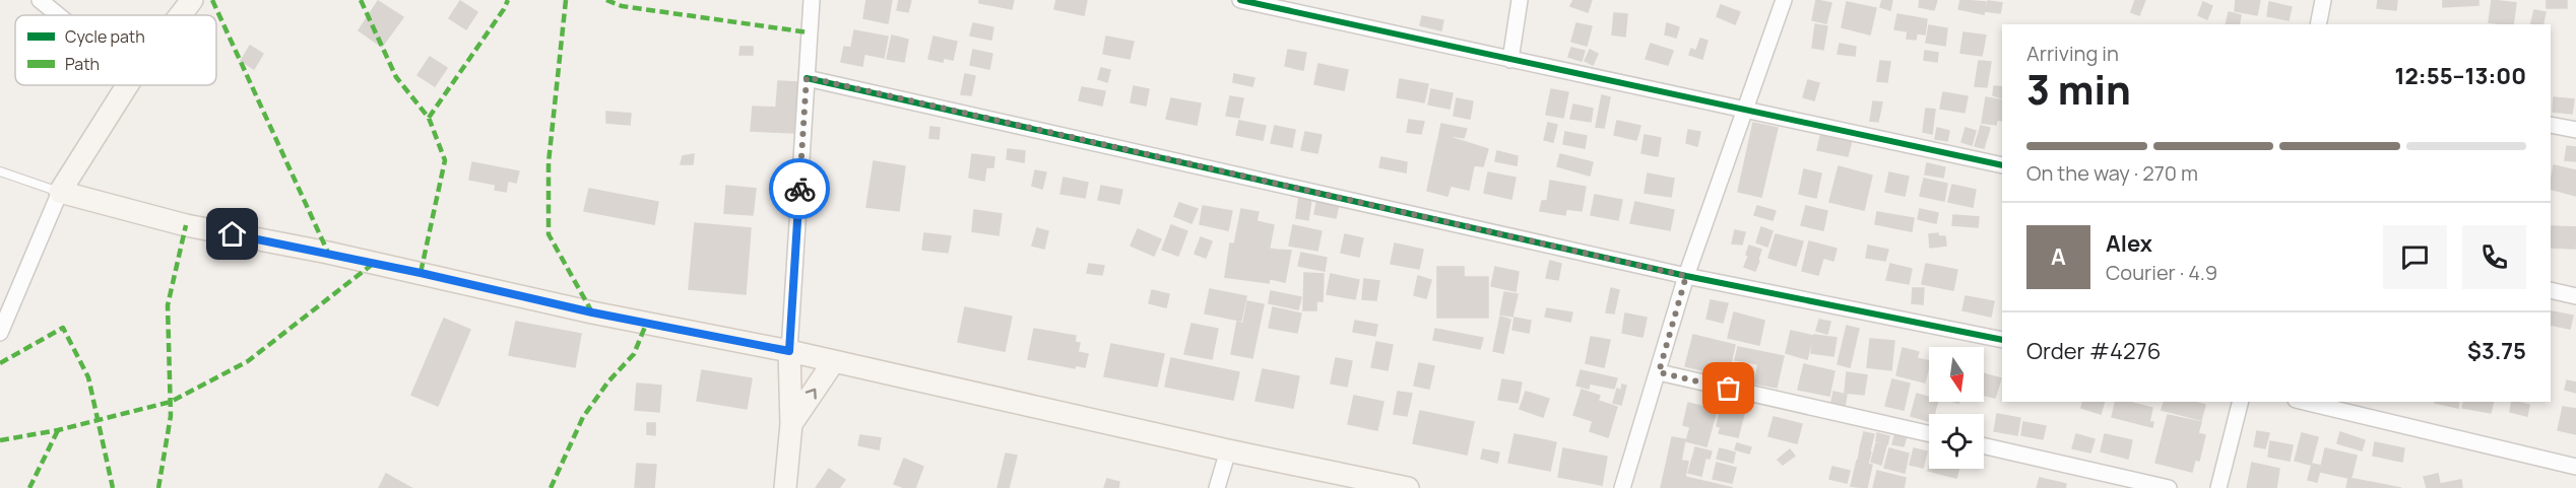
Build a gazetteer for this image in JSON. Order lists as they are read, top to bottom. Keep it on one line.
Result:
{"legend":["Cycle path","Path"],"north":"bottom","page":{"heading":["3 min","Arriving in","12:55–13:00"],"panel":["Alex","Courier · 4.9","Order #4276","$3.75"],"bar":"On the way · 270 m","round":"A"}}
